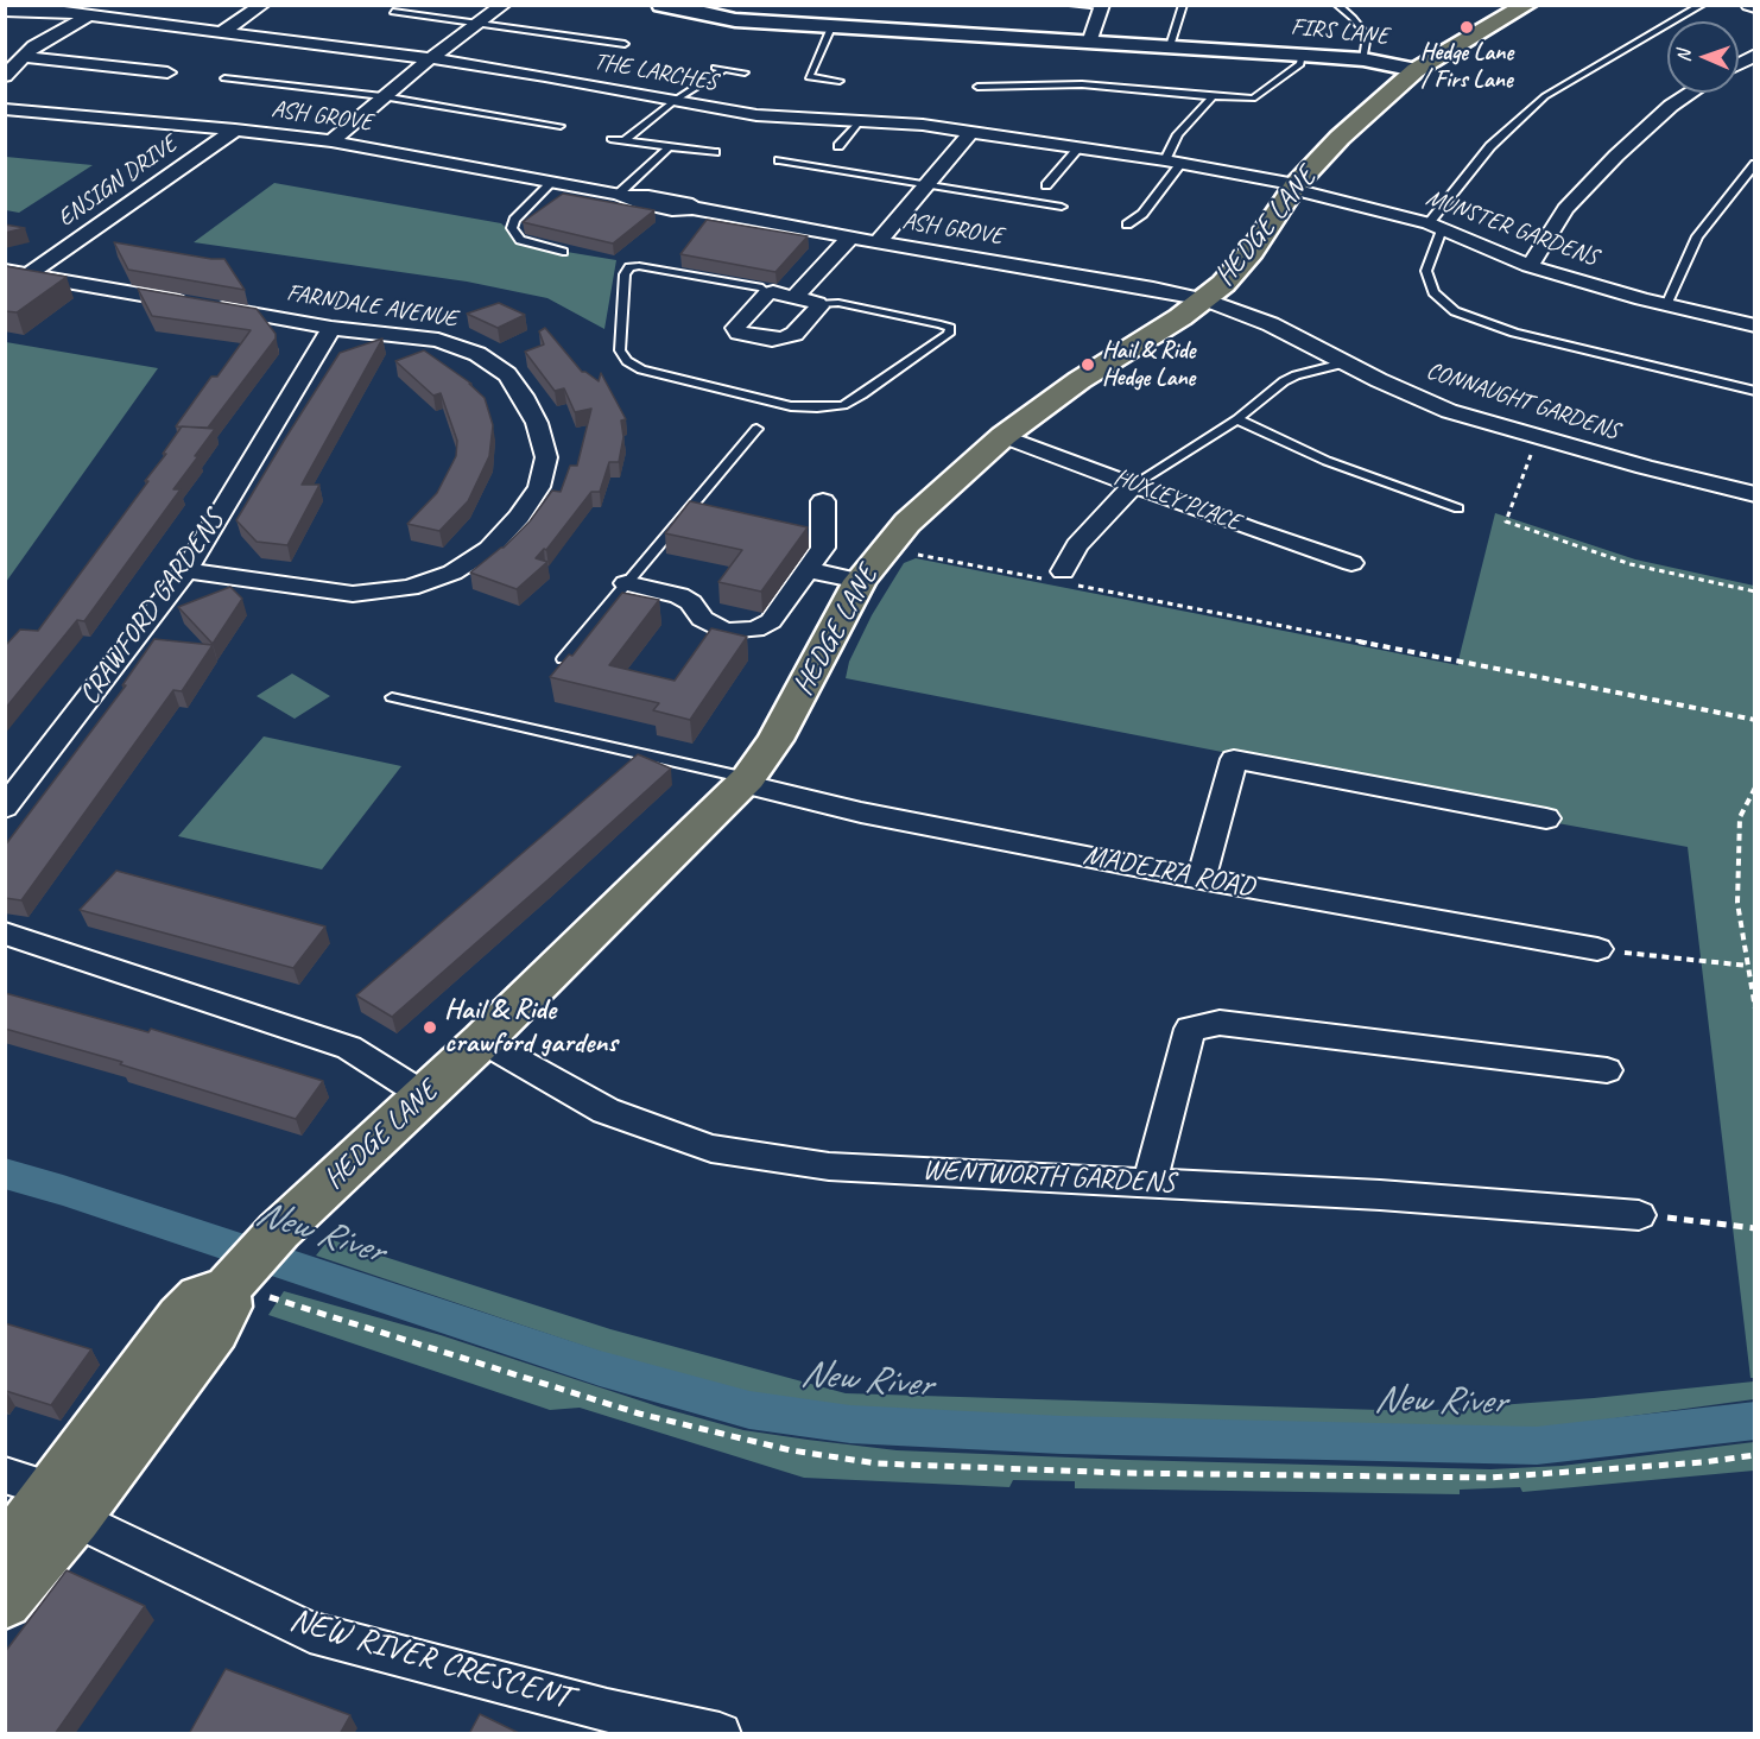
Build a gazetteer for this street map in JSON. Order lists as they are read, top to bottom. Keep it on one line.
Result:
{"streets":{"main road":["HEDGE LANE"],"street":["FIRS LANE","THE LARCHES","ASH GROVE","ENSIGN DRIVE","MUNSTER GARDENS","FARNDALE AVENUE","CONNAUGHT GARDENS","HUXLEY PLACE","CRAWFORD GARDENS","MADEIRA ROAD","WENTWORTH GARDENS","NEW RIVER CRESCENT"]},"crossings":[["FIRS LANE","HEDGE LANE"],["THE LARCHES","HEDGE LANE"],["THE LARCHES","MUNSTER GARDENS"],["ASH GROVE","ENSIGN DRIVE"],["ASH GROVE","HEDGE LANE"],["ASH GROVE","CONNAUGHT GARDENS"],["ENSIGN DRIVE","FARNDALE AVENUE"],["HEDGE LANE","MUNSTER GARDENS"],["HEDGE LANE","CONNAUGHT GARDENS"],["HEDGE LANE","HUXLEY PLACE"],["HEDGE LANE","MADEIRA ROAD"],["HEDGE LANE","WENTWORTH GARDENS"],["FARNDALE AVENUE","CRAWFORD GARDENS"]],"water":["New River"],"places":["Hedge Lane / Firs Lane","Hail & Ride Hedge Lane","Hail & Ride crawford gardens"],"north":"left"}
